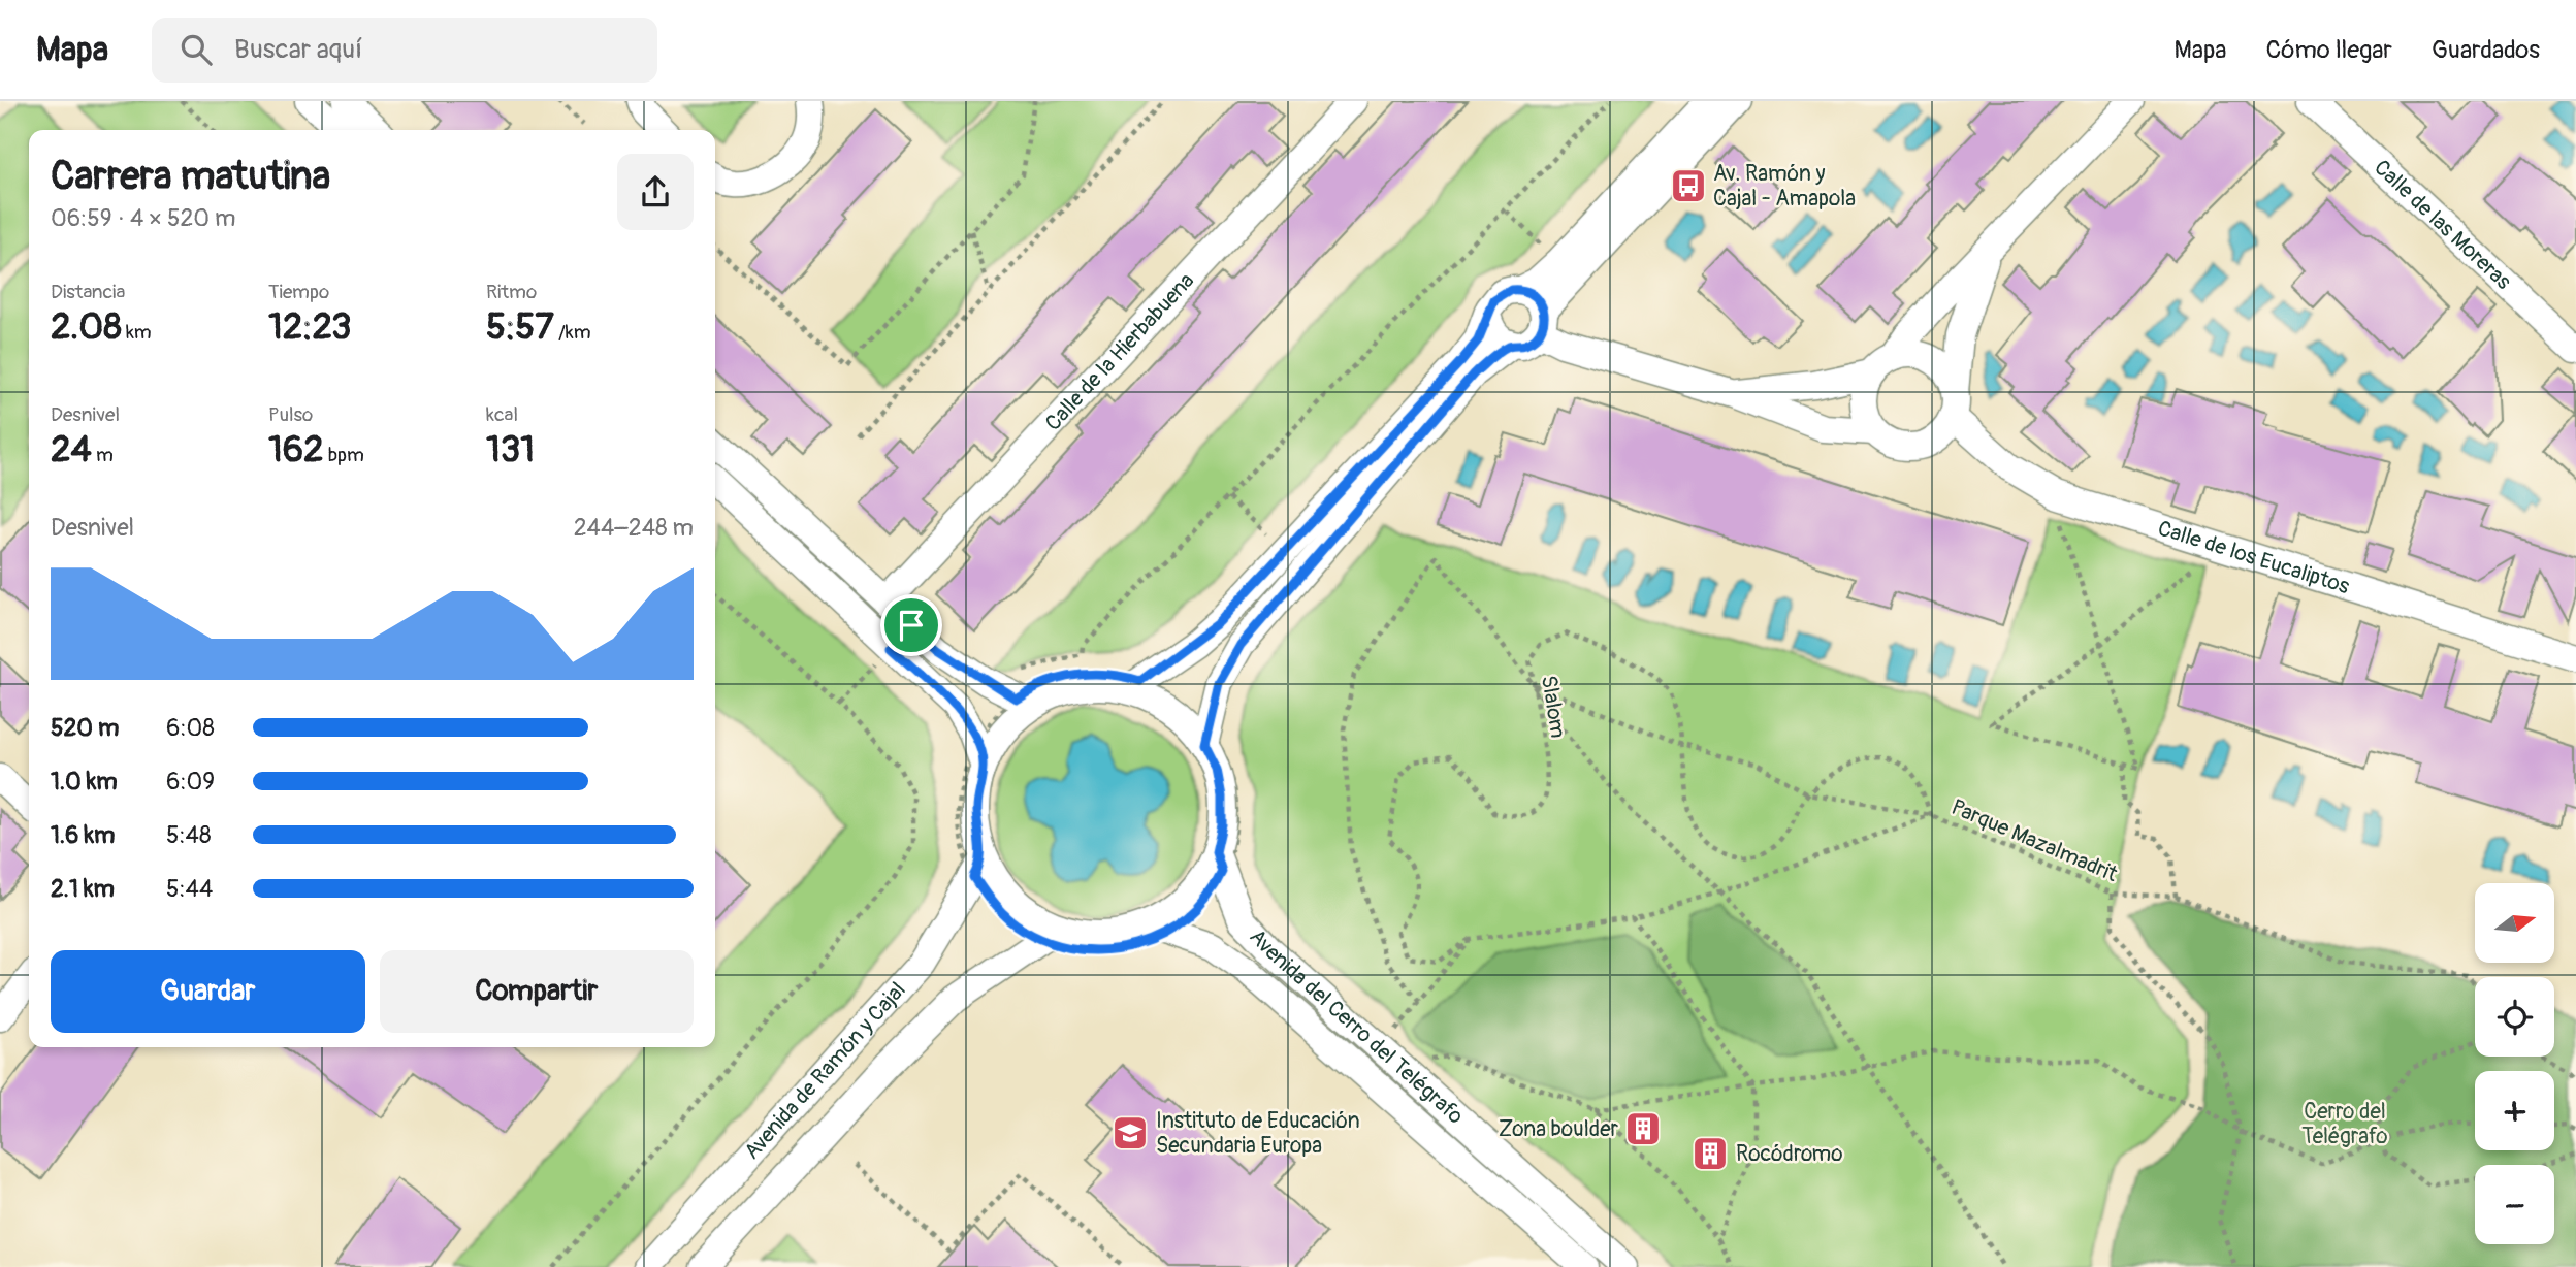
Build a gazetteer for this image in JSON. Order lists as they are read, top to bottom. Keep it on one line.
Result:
{"streets":{"street":["Calle de las Moreras","Calle de la Hierbabuena","Calle de los Eucaliptos","Avenida del Cerro del Telégrafo","Avenida de Ramón y Cajal"],"path":["Slalom","Parque Mazalmadrit"]},"crossings":[["Slalom","Parque Mazalmadrit"],["Avenida del Cerro del Telégrafo","Avenida de Ramón y Cajal"]],"parks":["Cerro del Telégrafo"],"places":{"bus stop":["Av. Ramón y Cajal - Amapola"],"building":["Zona boulder","Rocódromo"],"school or university":["Instituto de Educación Secundaria Europa"]},"north":"right","page":{"header":"Mapa","search":"Buscar aquí","nav":["Mapa","Cómo llegar","Guardados"],"heading":["Carrera matutina","06:59 · 4 × 520 m"],"stats":[["Distancia","2.08 km"],["Tiempo","12:23"],["Ritmo","5:57 /km"],["Desnivel","24 m"],["Pulso","162 bpm"],["kcal","131"]],"chart":["Desnivel","244–248 m"],"list":[{"name":"520 m","note":"6:08"},{"name":"1.0 km","note":"6:09"},{"name":"1.6 km","note":"5:48"},{"name":"2.1 km","note":"5:44"}],"map_buttons":["+","−"],"buttons":["Guardar","Compartir"]}}
